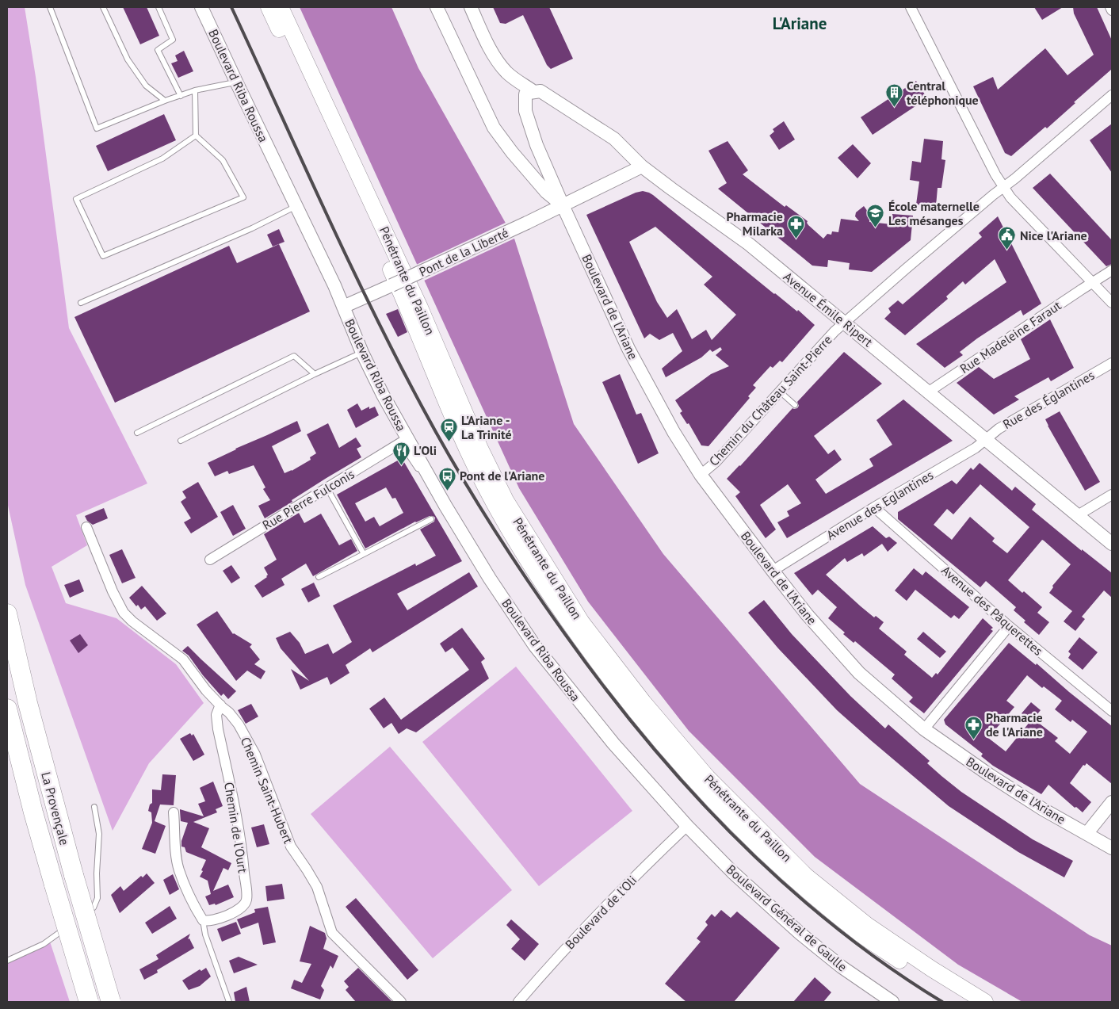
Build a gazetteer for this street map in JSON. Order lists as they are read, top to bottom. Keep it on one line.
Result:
{"streets":{"highway":["La Provençale"],"main road":["Pénétrante du Paillon"],"street":["Boulevard Riba Roussa","Pont de la Liberté","Boulevard de l'Ariane","Avenue Émile Ripert","Rue Madeleine Faraut","Rue des Églantines","Chemin du Château Saint-Pierre","Rue Pierre Fulconis","Avenue des Eglantines","Avenue des Pâquerettes","Chemin Saint-Hubert","Chemin de l'Ourt","Boulevard de l'Oli","Boulevard Général de Gaulle"]},"crossings":[["Boulevard Riba Roussa","Pont de la Liberté"],["Boulevard Riba Roussa","Rue Pierre Fulconis"],["Boulevard Riba Roussa","Boulevard de l'Oli"],["Boulevard Riba Roussa","Boulevard Général de Gaulle"],["Pont de la Liberté","Boulevard de l'Ariane"],["Pont de la Liberté","Avenue Émile Ripert"],["Boulevard de l'Ariane","Avenue Émile Ripert"],["Boulevard de l'Ariane","Chemin du Château Saint-Pierre"],["Boulevard de l'Ariane","Avenue des Eglantines"],["Avenue Émile Ripert","Rue Madeleine Faraut"],["Avenue Émile Ripert","Rue des Églantines"],["Avenue Émile Ripert","Chemin du Château Saint-Pierre"],["Avenue Émile Ripert","Avenue des Eglantines"],["Rue des Églantines","Avenue des Eglantines"],["Avenue des Eglantines","Avenue des Pâquerettes"],["Chemin Saint-Hubert","Chemin de l'Ourt"],["Boulevard de l'Oli","Boulevard Général de Gaulle"]],"districts":["L'Ariane"],"places":{"building":["Central téléphonique"],"school or university":["École maternelle Les mésanges"],"pharmacy":["Pharmacie Milarka","Pharmacie de l'Ariane"],"public building":["Nice l'Ariane"],"station":["L'Ariane - La Trinité"],"restaurant":["L'Oli"],"bus stop":["Pont de l'Ariane"]}}
